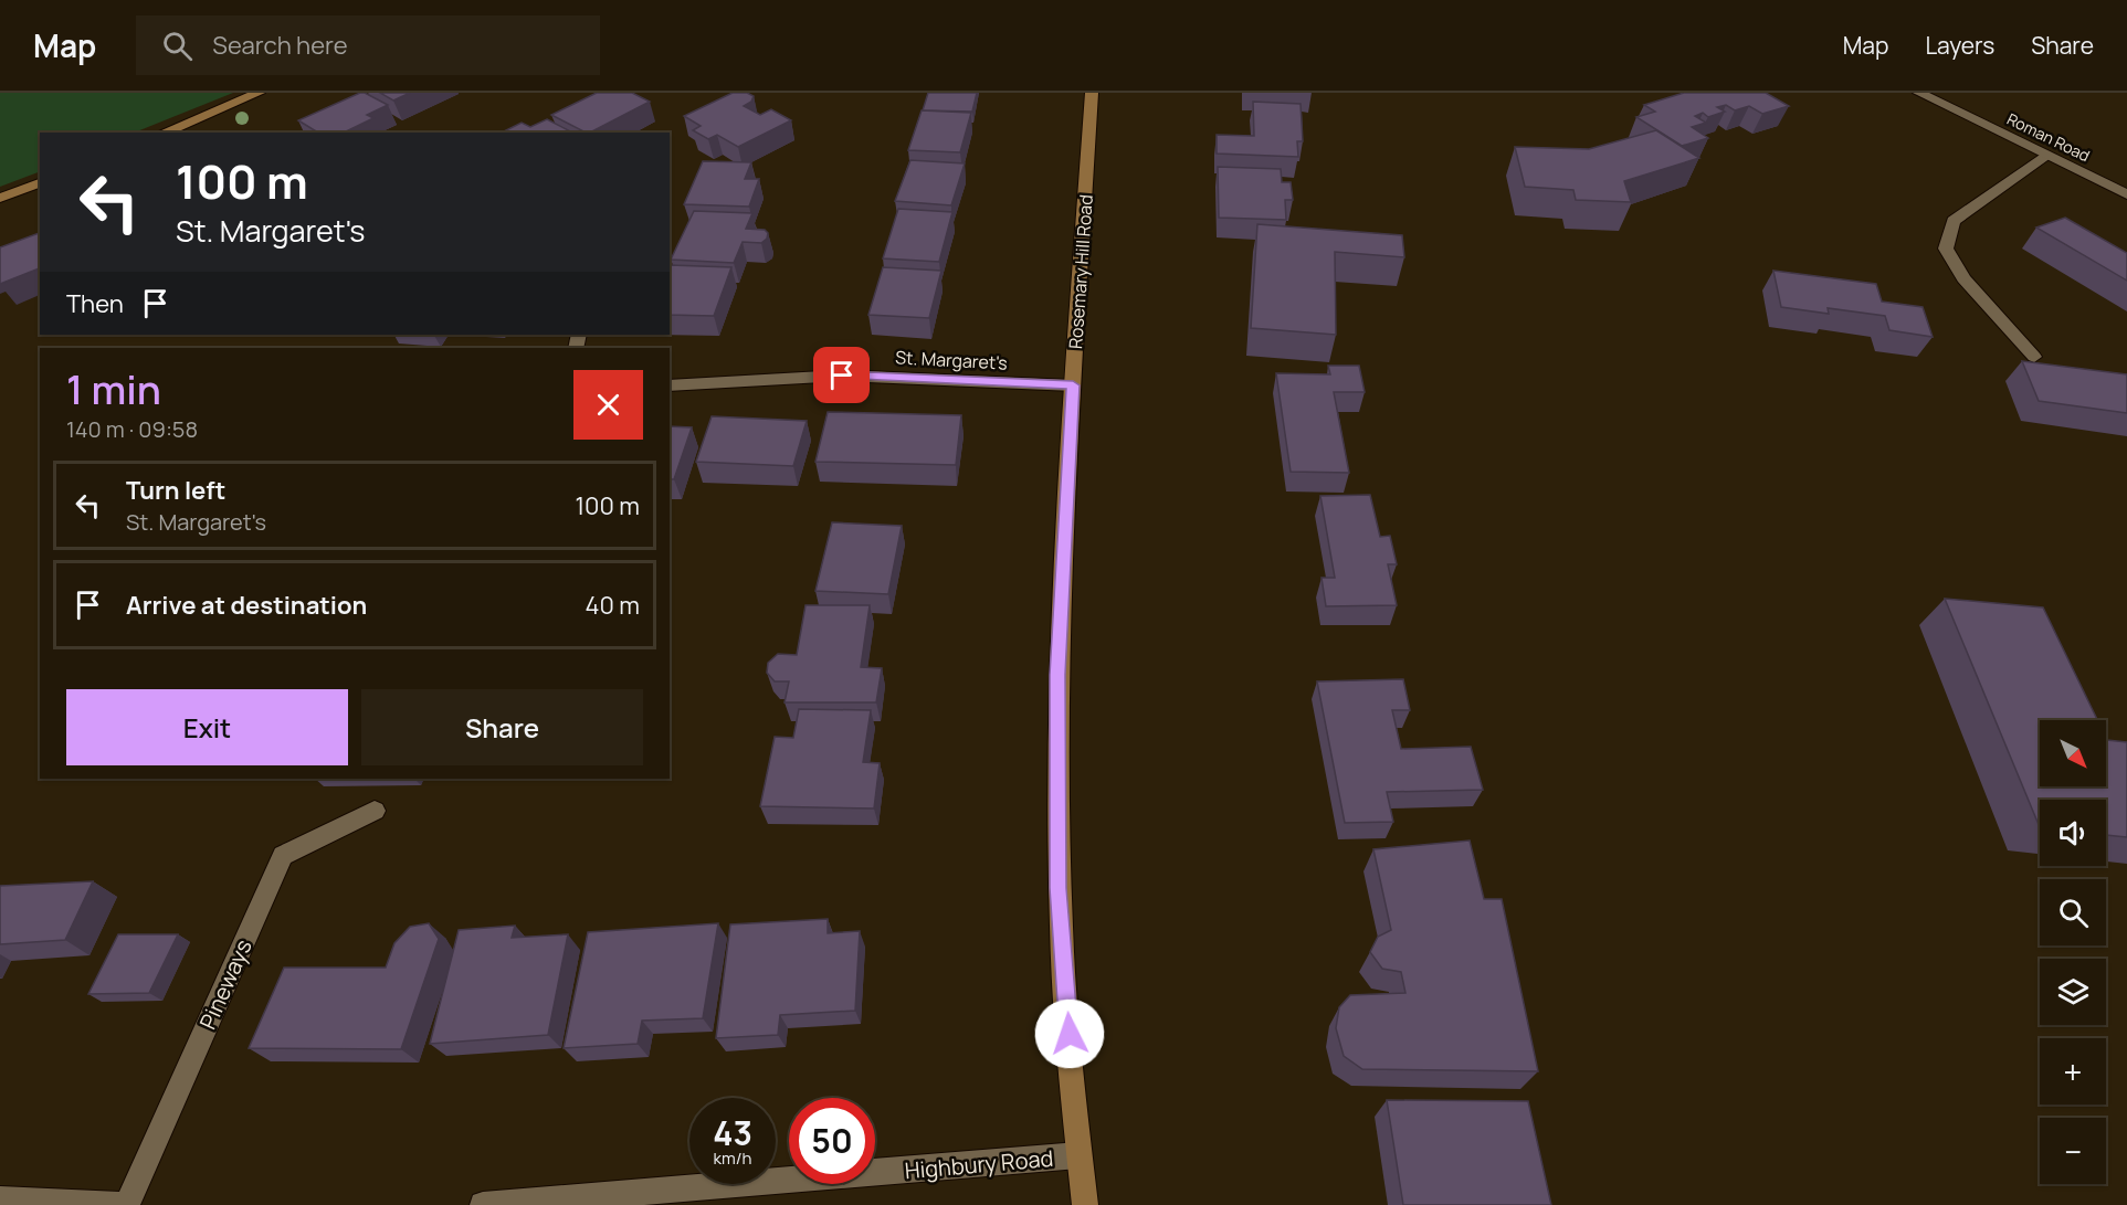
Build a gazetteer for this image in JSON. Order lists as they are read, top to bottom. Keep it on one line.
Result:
{"streets":{"main road":["Rosemary Hill Road"],"street":["Roman Road","St. Margaret's","Pineways","Highbury Road"]},"crossings":[["Rosemary Hill Road","St. Margaret's"],["Rosemary Hill Road","Highbury Road"]],"north":"bottom right","page":{"header":"Map","search":"Search here","nav":["Map","Layers","Share"],"turn":["100 m","St. Margaret's"],"then":"Then","heading":["1 min","140 m · 09:58"],"list":[{"name":"Turn left","note":"St. Margaret's","value":"100 m"},{"name":"Arrive at destination","value":"40 m"}],"buttons":["Exit","Share"],"map_buttons":["+","−"],"speed":"43 km/h","limit":"50"}}
